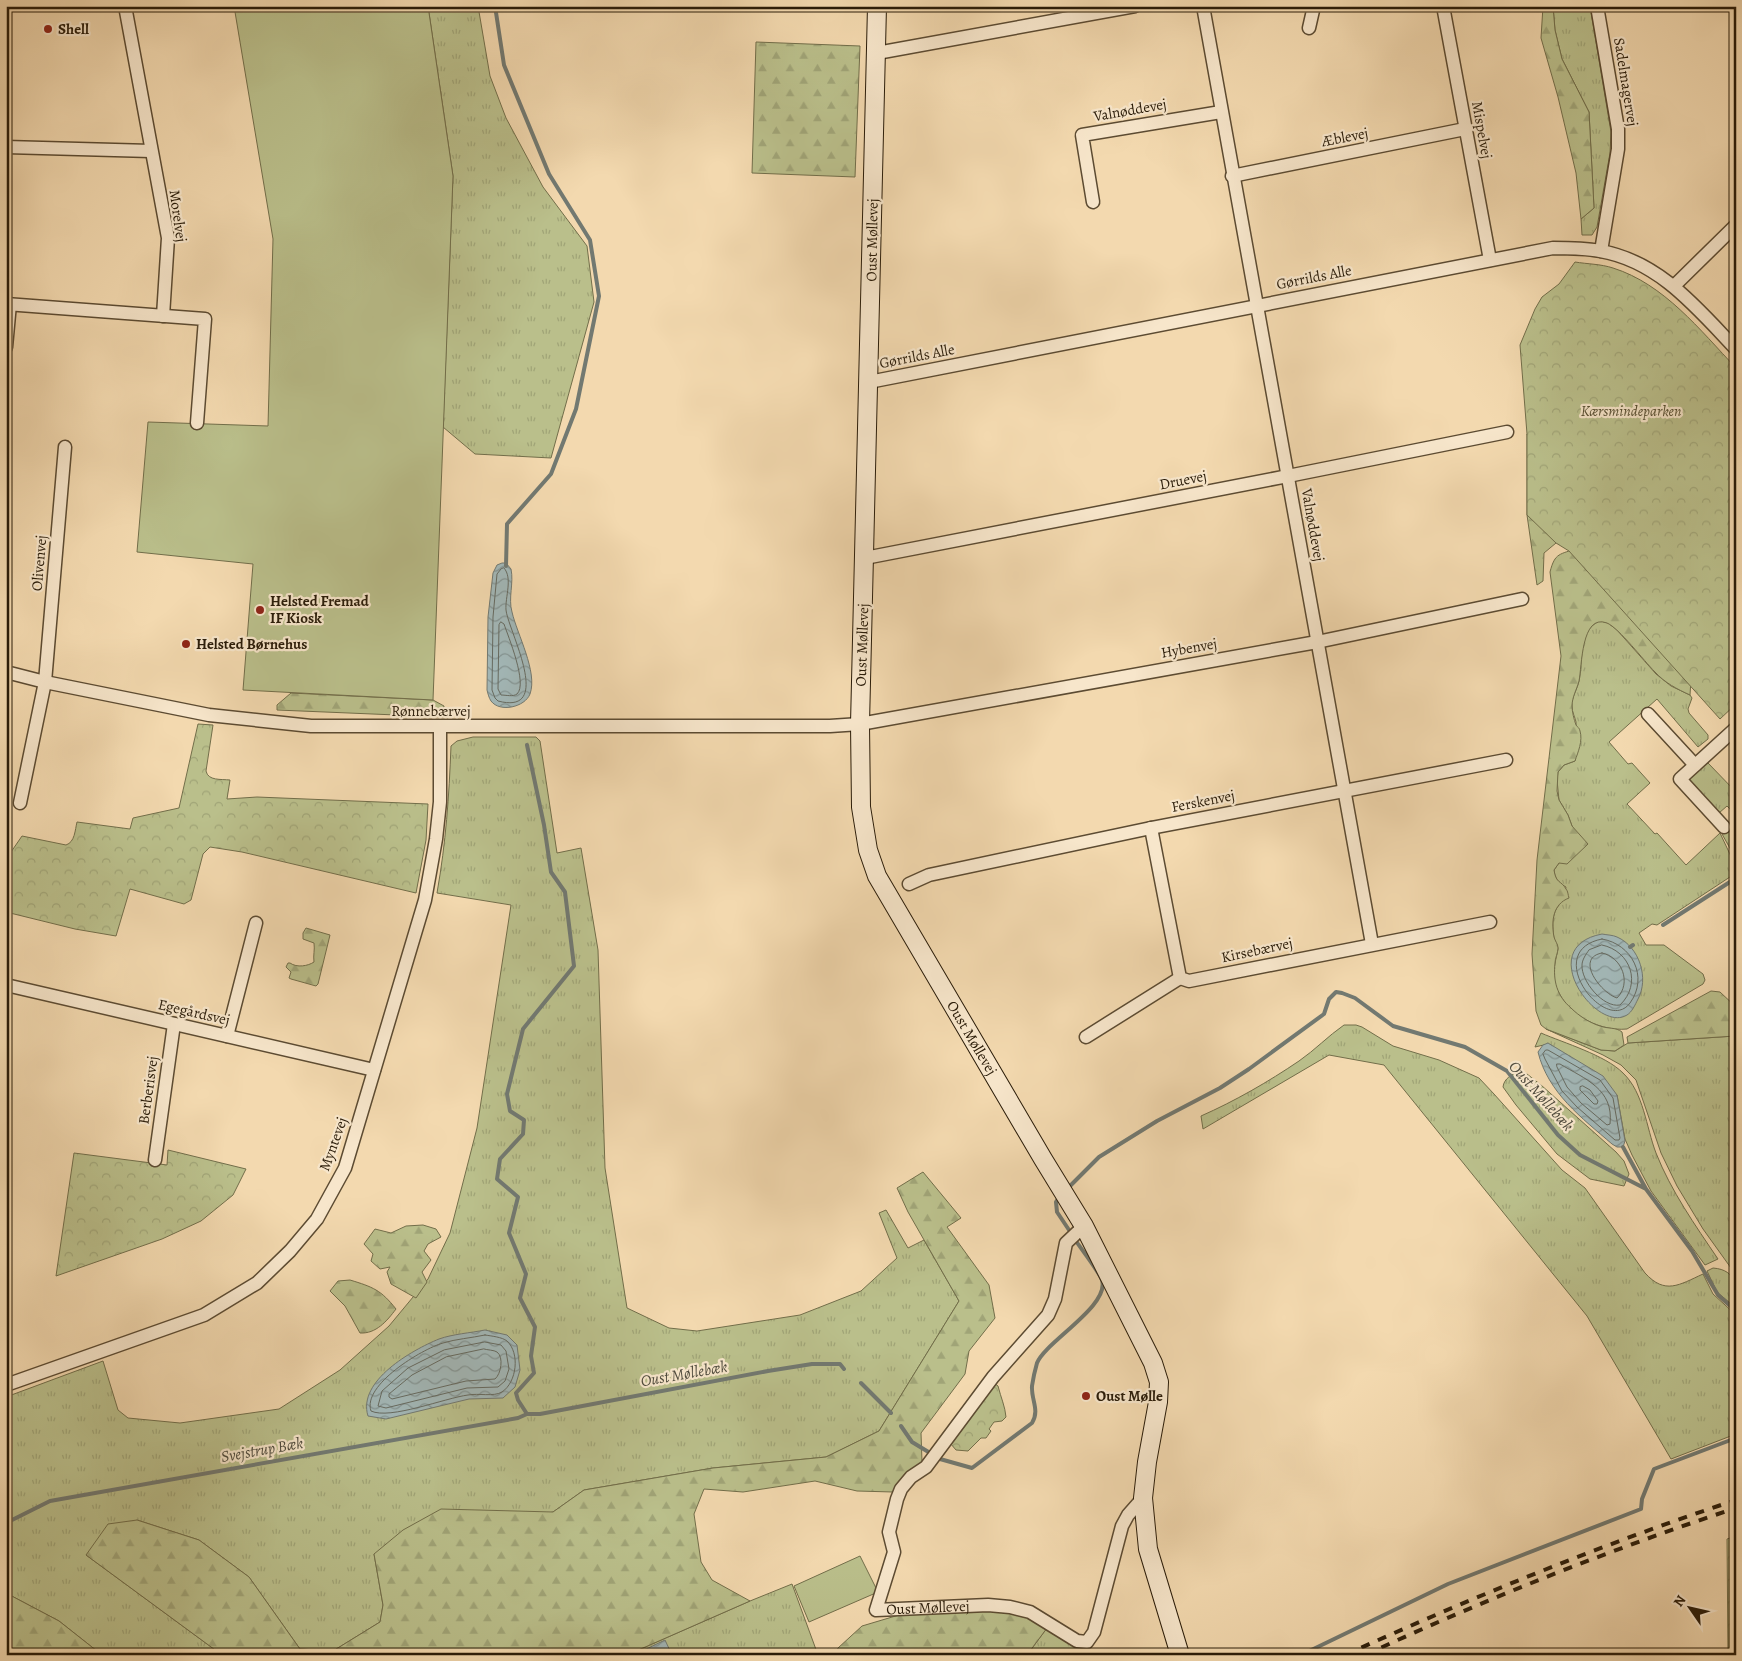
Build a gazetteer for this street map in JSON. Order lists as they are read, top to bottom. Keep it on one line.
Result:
{"streets":{"street":["Sadelmagervej","Valnøddevej","Mispelvej","Æblevej","Morelvej","Oust Møllevej","Gørrilds Alle","Druevej","Olivenvej","Hybenvej","Rønnebærvej","Ferskenvej","Kirsebærvej","Egegårdsvej","Berberisvej","Myntevej"]},"crossings":[["Sadelmagervej","Gørrilds Alle"],["Valnøddevej","Æblevej"],["Valnøddevej","Gørrilds Alle"],["Valnøddevej","Druevej"],["Valnøddevej","Hybenvej"],["Valnøddevej","Ferskenvej"],["Valnøddevej","Kirsebærvej"],["Mispelvej","Æblevej"],["Mispelvej","Gørrilds Alle"],["Oust Møllevej","Gørrilds Alle"],["Oust Møllevej","Druevej"],["Oust Møllevej","Hybenvej"],["Oust Møllevej","Rønnebærvej"],["Olivenvej","Rønnebærvej"],["Hybenvej","Rønnebærvej"],["Rønnebærvej","Myntevej"],["Egegårdsvej","Berberisvej"],["Egegårdsvej","Myntevej"]],"water":["Oust Møllebæk","Svejstrup Bæk"],"parks":["Kærsmindeparken"],"places":["Shell","Helsted Fremad IF Kiosk","Helsted Børnehus","Oust Mølle"],"north":"top left"}
